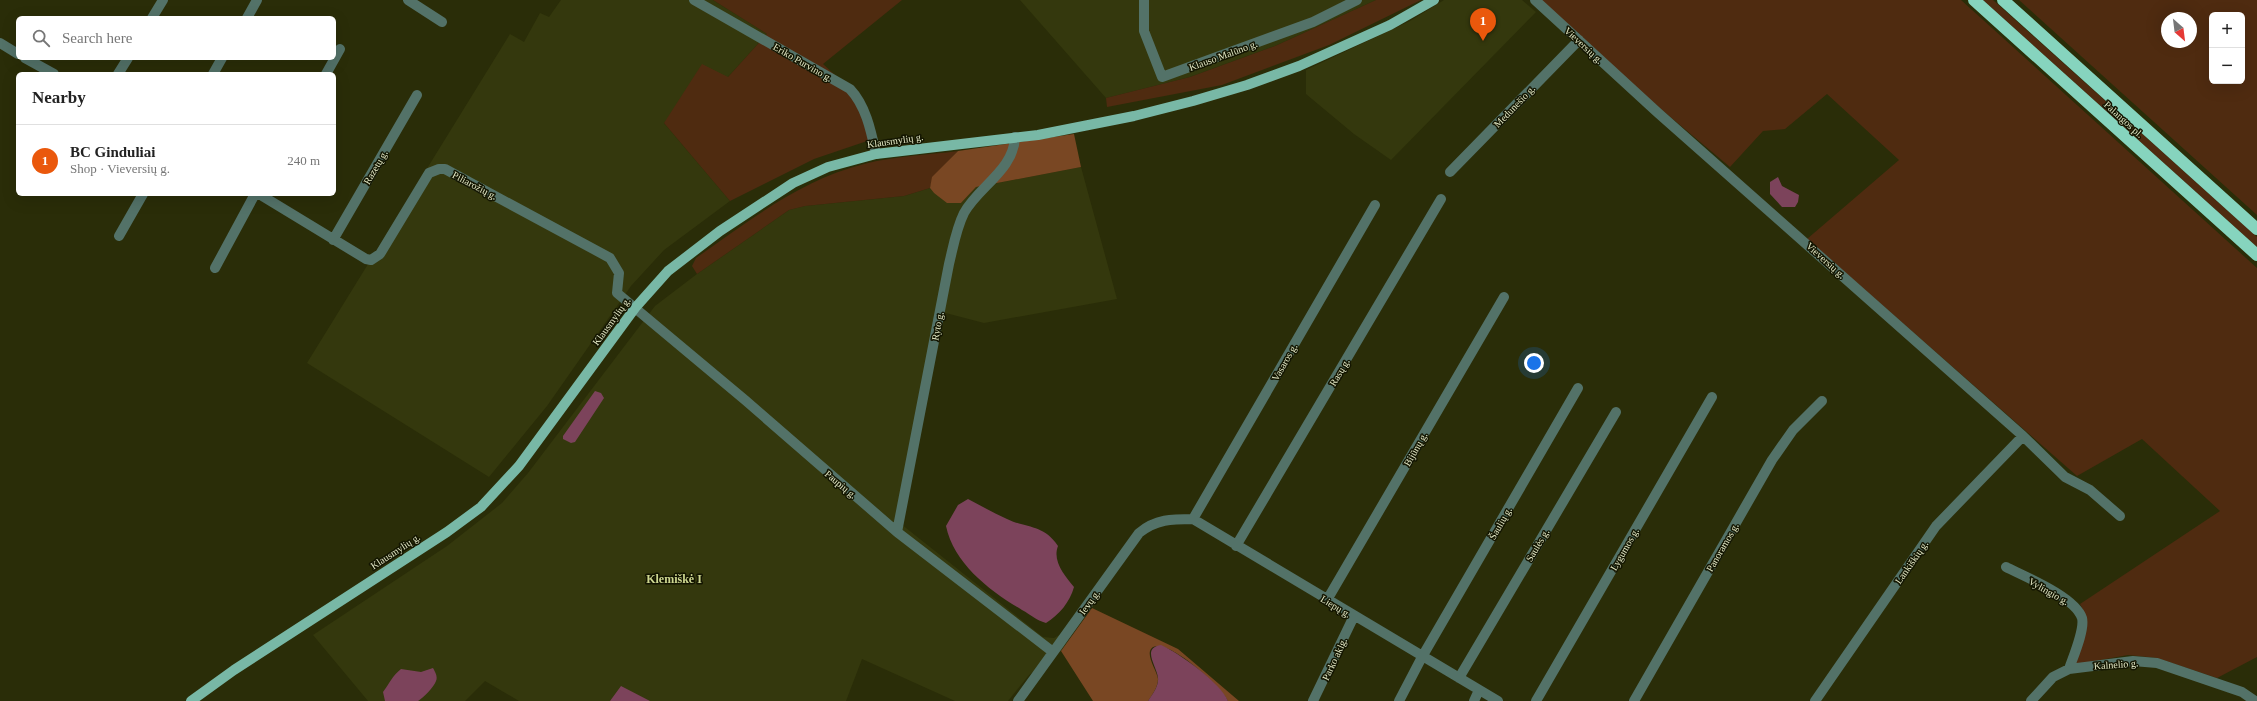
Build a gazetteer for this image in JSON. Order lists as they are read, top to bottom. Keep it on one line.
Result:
{"streets":{"highway":["Palangos pl."],"main road":["Klausmylių g."],"street":["Vieversių g.","Klauso Malūno g.","Eriko Purvino g.","Medunešio g.","Razetų g.","Piliarožių g.","Ryto g.","Vasaros g.","Rasų g.","Bijūnų g.","Paupių g.","Šaulių g.","Saulės g.","Panoramos g.","Lygumos g.","Lankiškių g.","Vylingio g.","Ievų g.","Liepų g.","Parko aklg.","Kalnelio g."]},"crossings":[["Vieversių g.","Medunešio g."],["Vieversių g.","Lankiškių g."],["Eriko Purvino g.","Klausmylių g."],["Klausmylių g.","Piliarožių g."],["Klausmylių g.","Ryto g."],["Klausmylių g.","Paupių g."],["Razetų g.","Piliarožių g."],["Piliarožių g.","Paupių g."],["Ryto g.","Paupių g."],["Vasaros g.","Ievų g."],["Vasaros g.","Liepų g."],["Rasų g.","Liepų g."],["Bijūnų g.","Liepų g."],["Paupių g.","Ievų g."],["Šaulių g.","Liepų g."],["Saulės g.","Liepų g."],["Vylingio g.","Kalnelio g."],["Ievų g.","Liepų g."],["Liepų g.","Parko aklg."]],"districts":["Klemiškė I"],"north":"bottom right","page":{"pins":"1","map_buttons":["+","−"],"search":"Search here","heading":"Nearby","list":[{"mark":"1","name":"BC Ginduliai","note":"Shop · Vieversių g.","value":"240 m"}]}}
